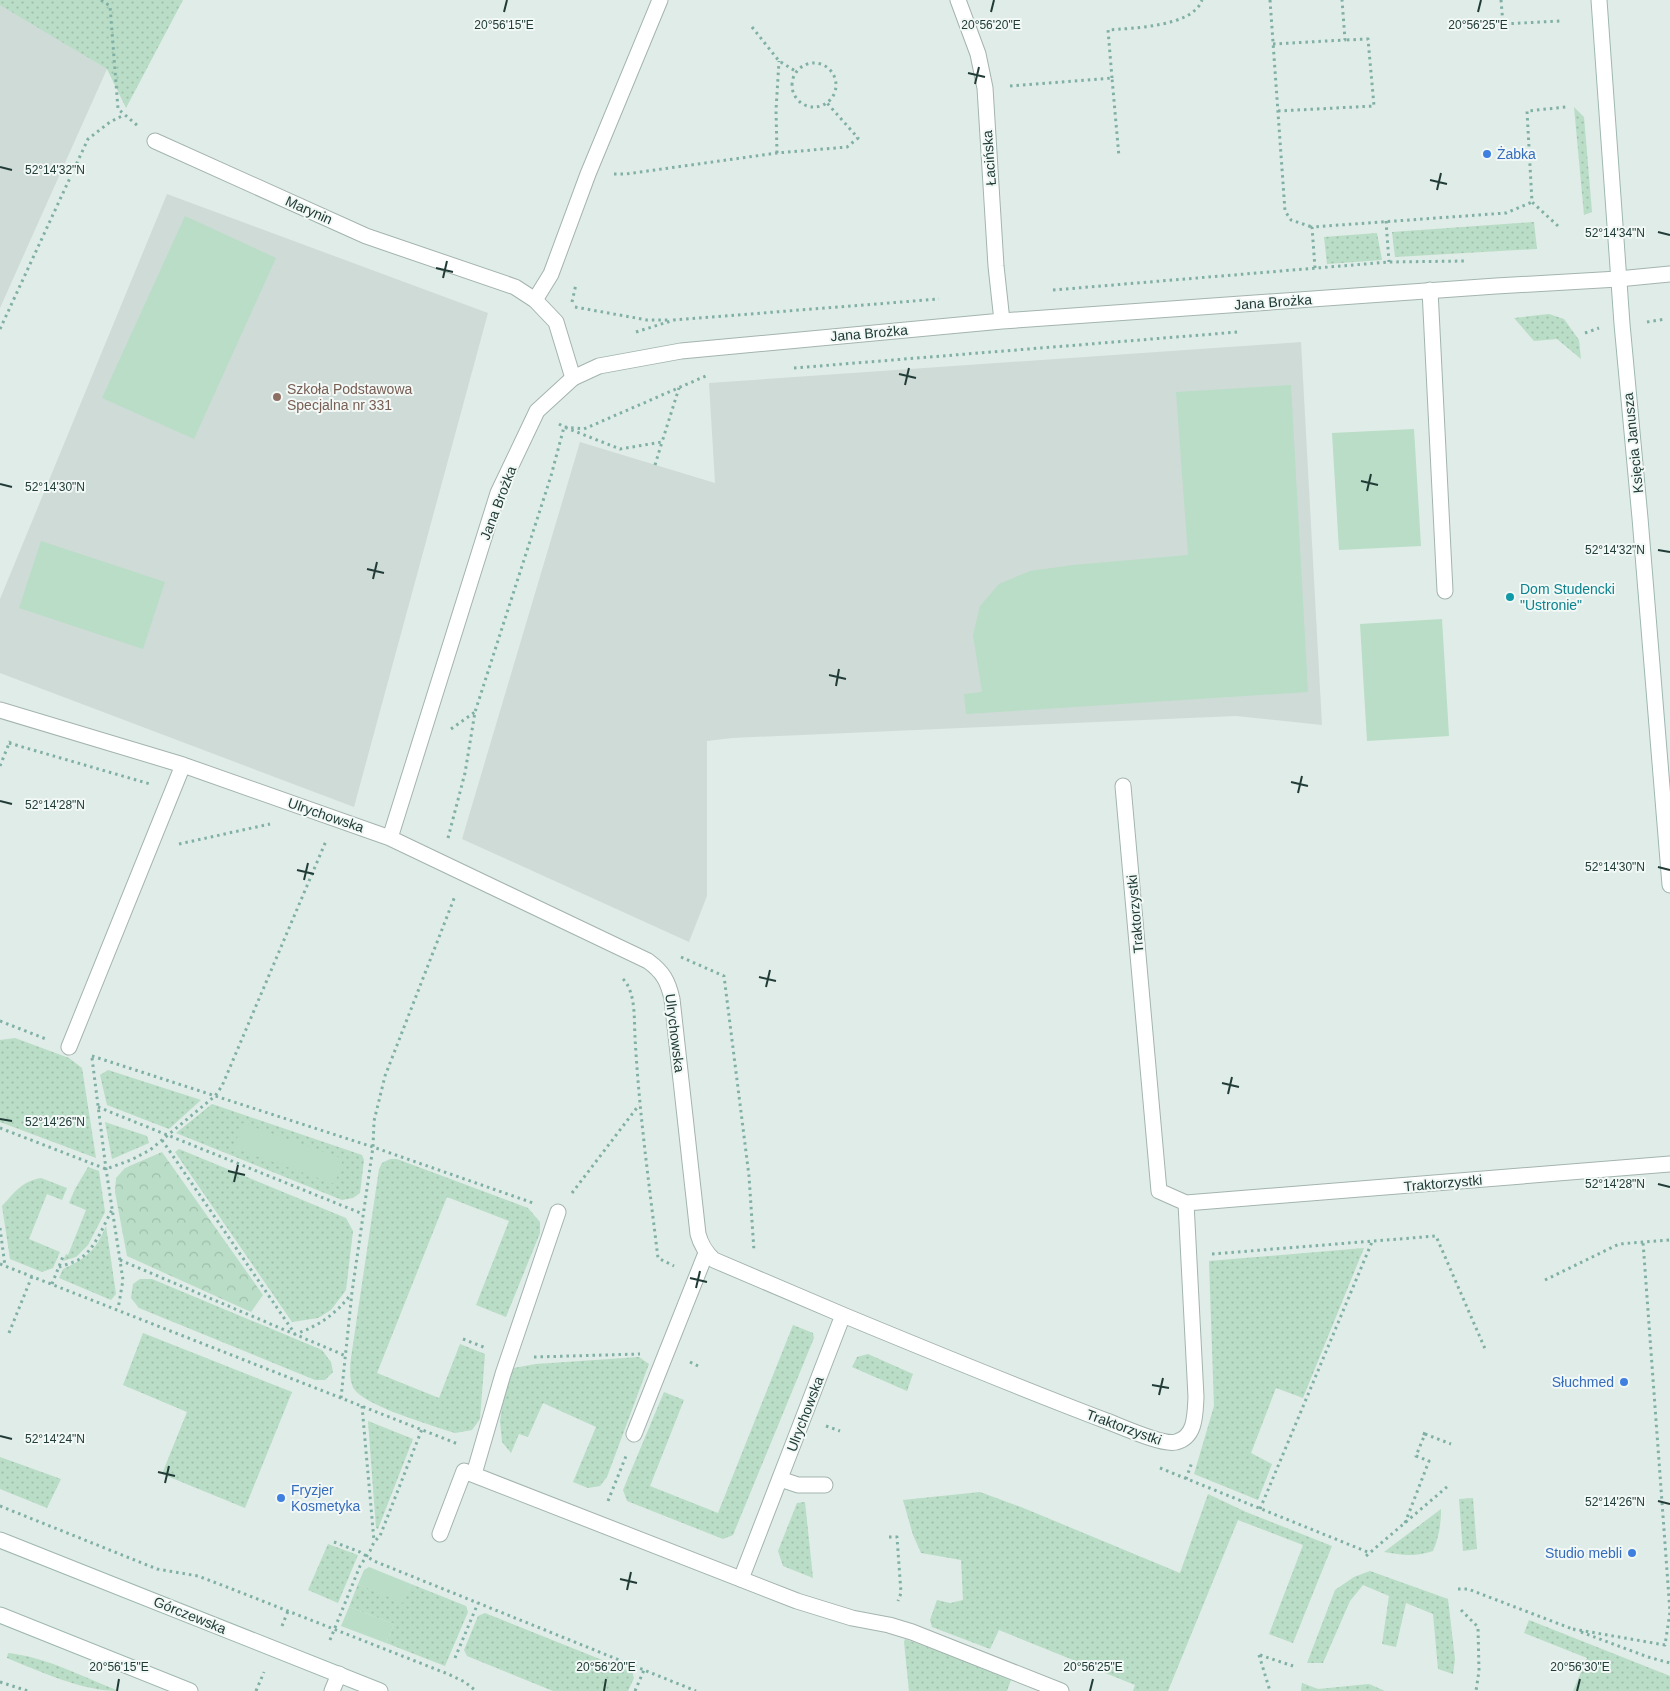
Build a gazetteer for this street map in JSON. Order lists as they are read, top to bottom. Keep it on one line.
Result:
{"streets":{"street":["Łacińska","Marynin","Jana Brożka","Księcia Janusza","Ulrychowska","Traktorzystki","Górczewska"]},"crossings":[["Łacińska","Jana Brożka"],["Marynin","Jana Brożka"],["Jana Brożka","Księcia Janusza"],["Jana Brożka","Ulrychowska"],["Ulrychowska","Traktorzystki"]],"places":["Żabka","Szkoła Podstawowa Specjalna nr 331","Dom Studencki \"Ustronie\"","Słuchmed","Fryzjer Kosmetyka","Studio mebli"],"coordinates":["20°56'15\"E","20°56'20\"E","20°56'25\"E","52°14'32\"N","52°14'34\"N","52°14'30\"N","52°14'28\"N","52°14'26\"N","52°14'24\"N","20°56'30\"E"]}
